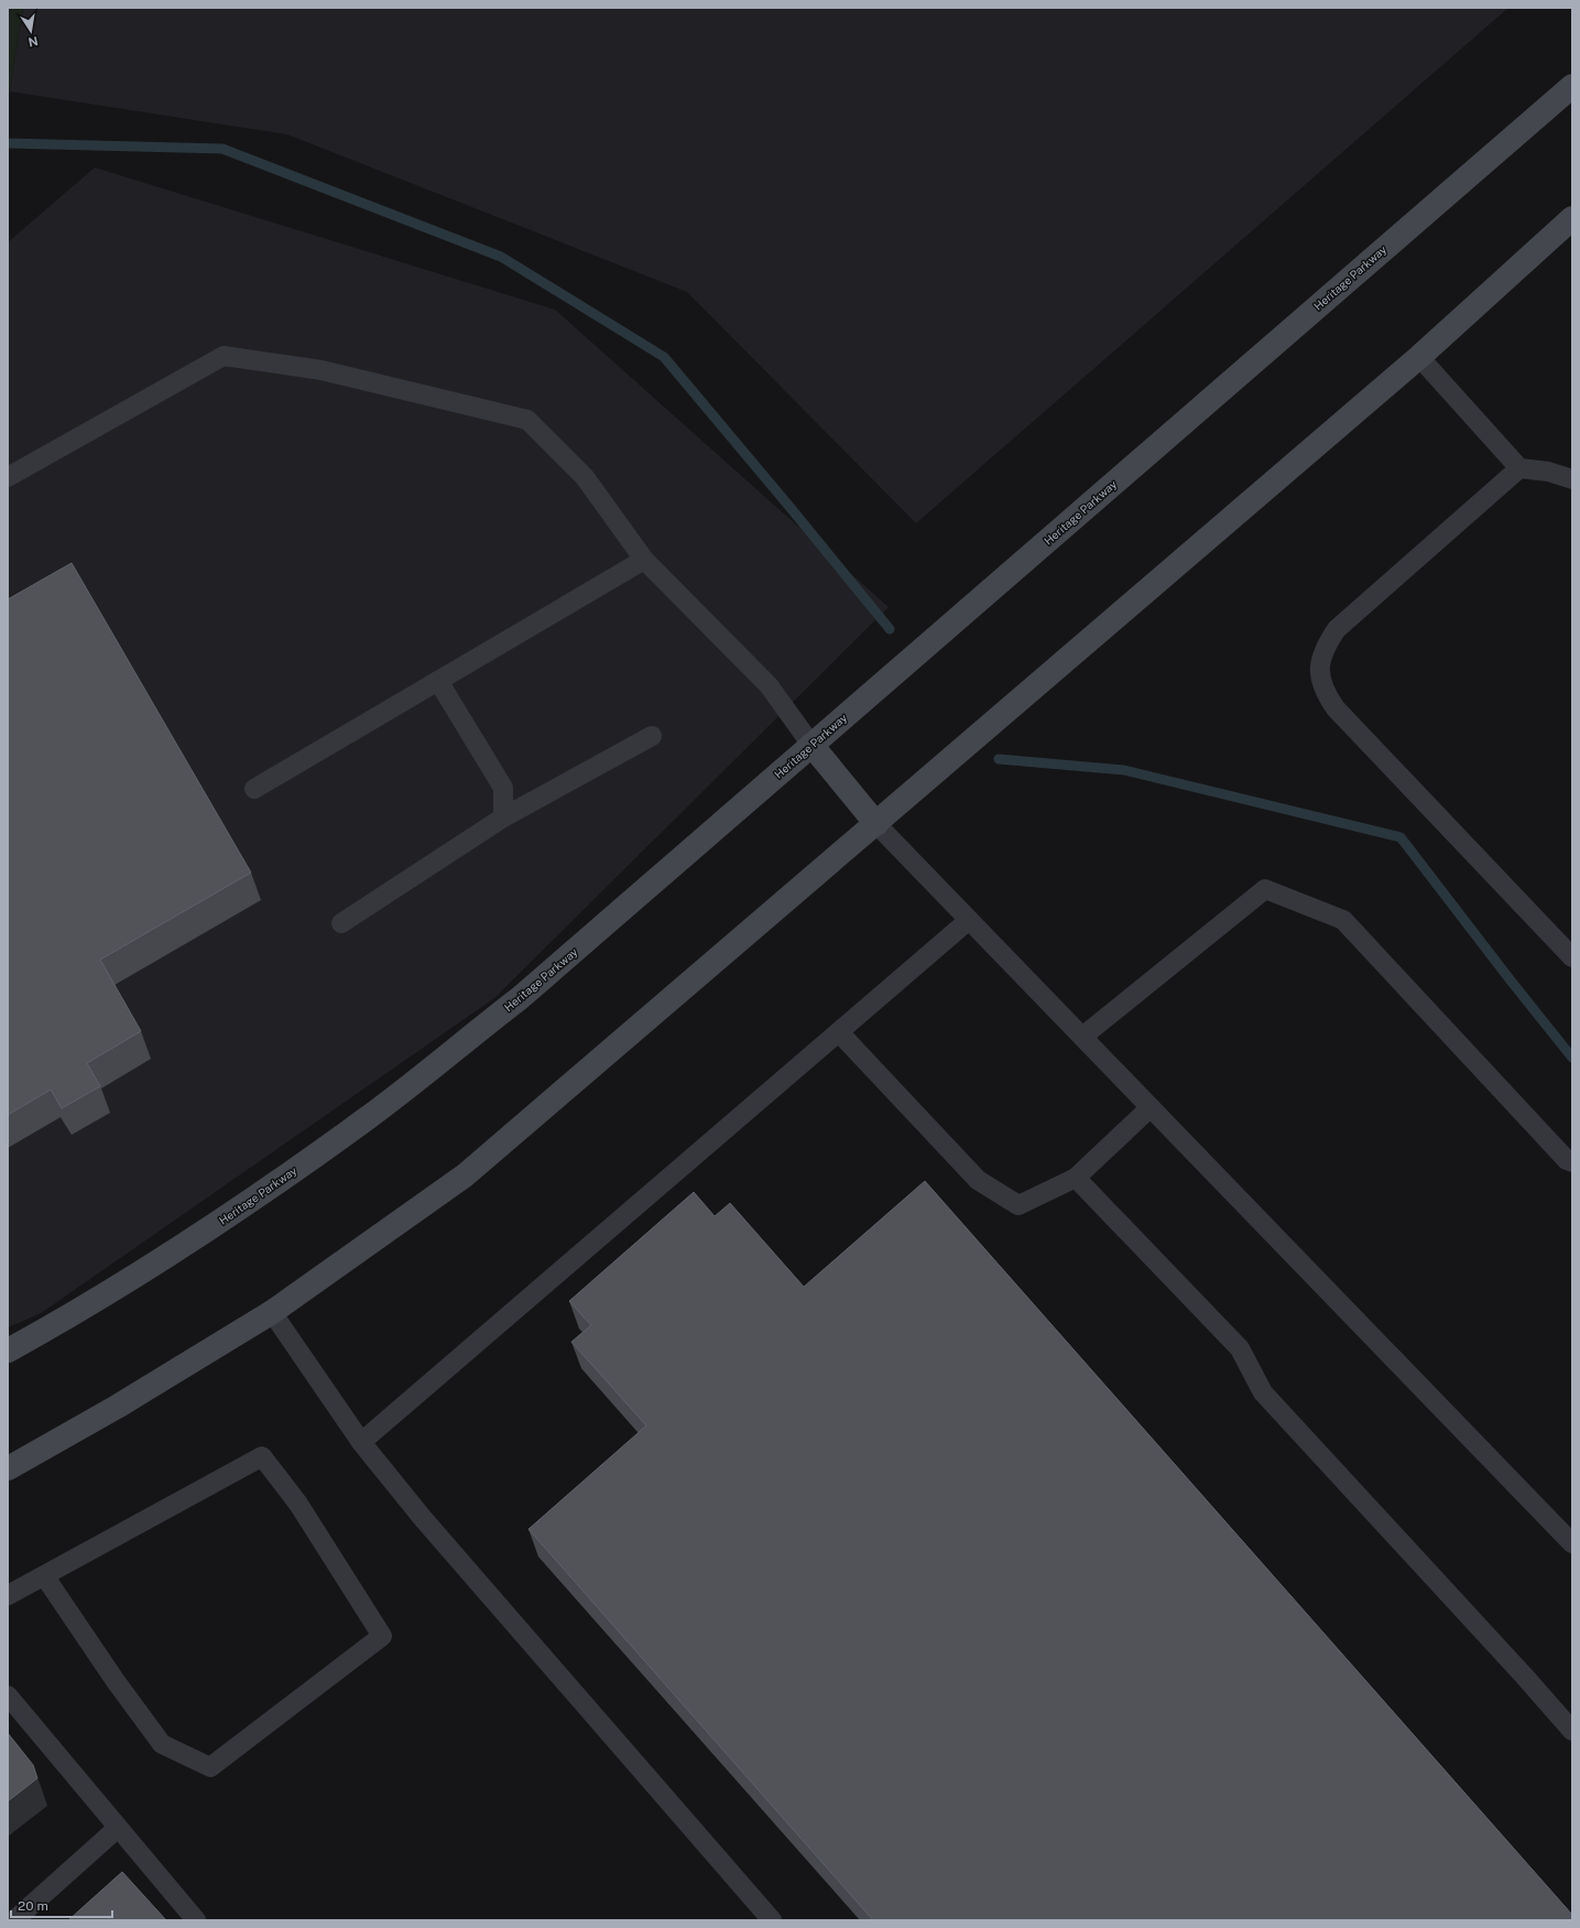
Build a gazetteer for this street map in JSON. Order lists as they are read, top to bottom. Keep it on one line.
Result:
{"streets":{"main road":["Heritage Parkway"]},"scale_bar":"20 m","north":"bottom"}
